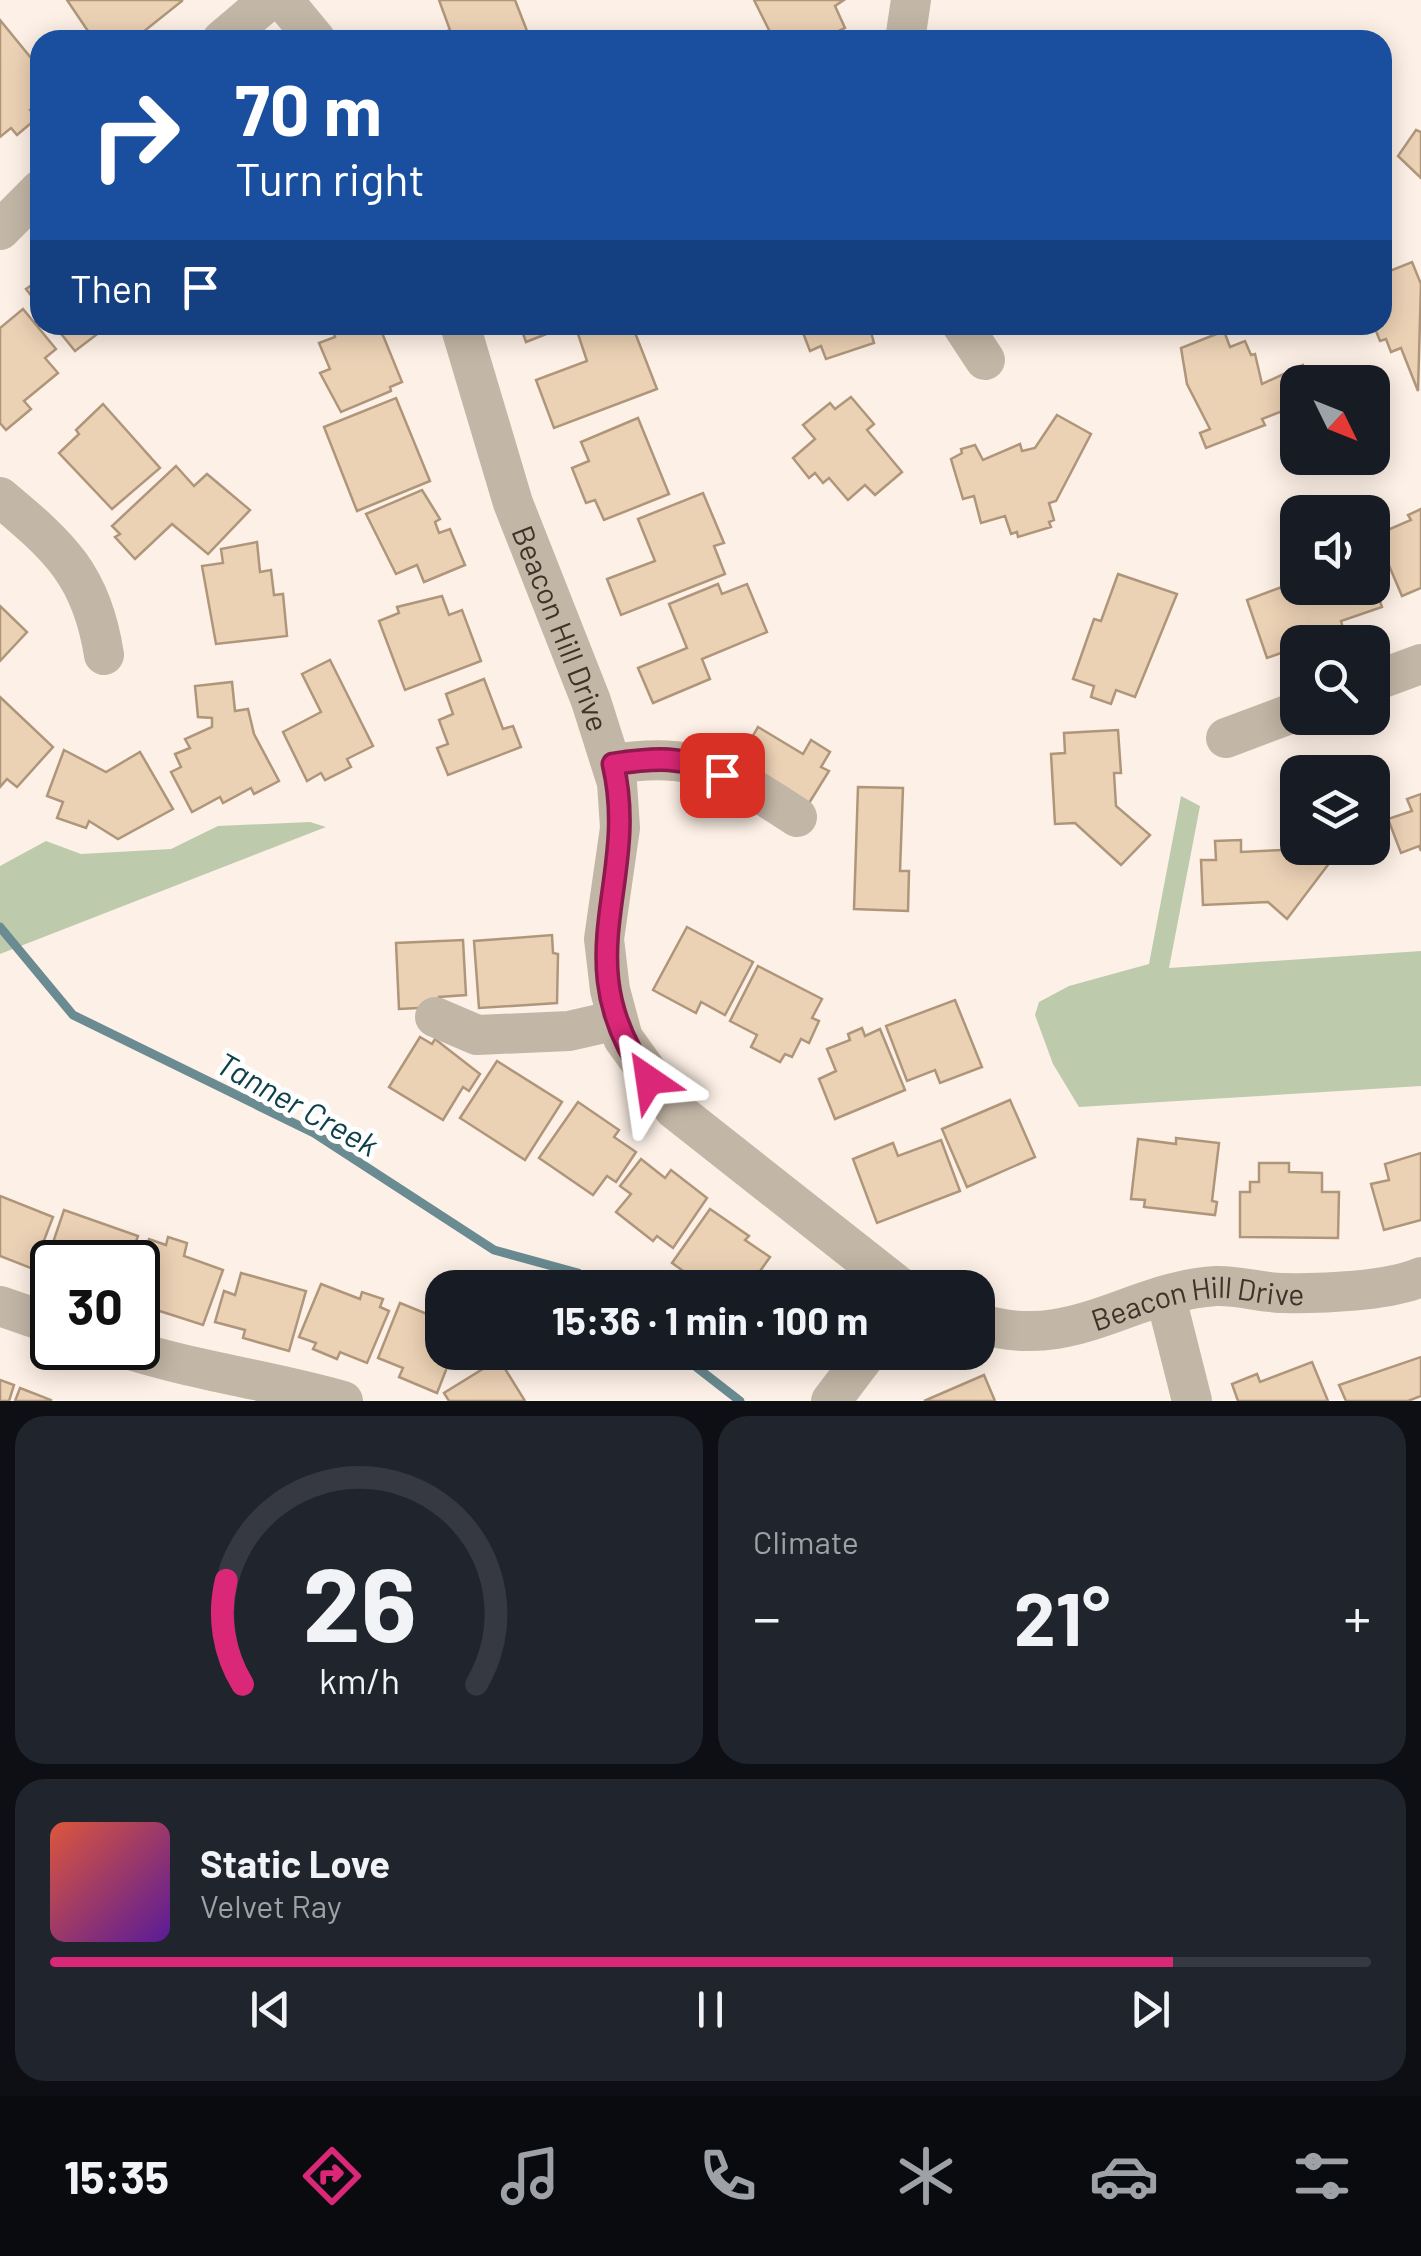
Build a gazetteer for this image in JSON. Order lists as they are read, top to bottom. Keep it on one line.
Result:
{"streets":{"street":["Beacon Hill Drive"]},"water":["Tanner Creek"],"north":"bottom right","page":{"turn":["70 m","Turn right"],"then":"Then","limit":"30","trip":"15:36 · 1 min · 100 m","tile":"Climate","heat":["−","21°","+"],"song":["Static Love","Velvet Ray"],"tabs":"15:35","gauge":["26","km/h"]}}
